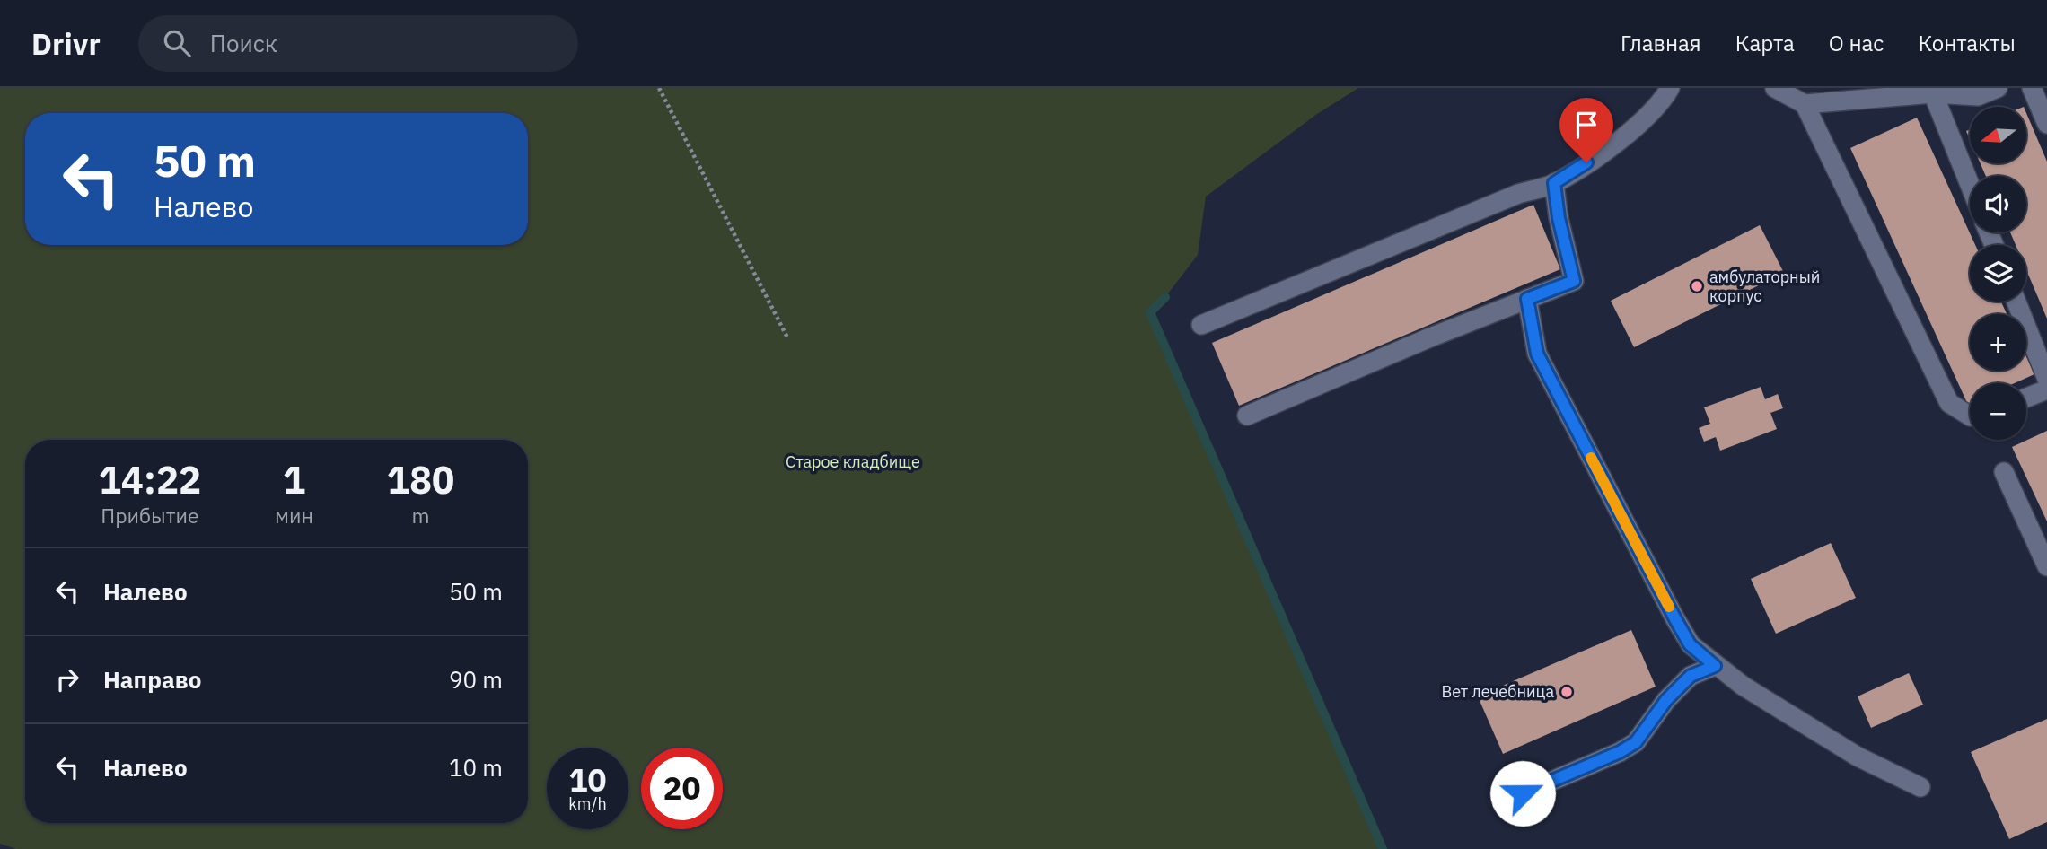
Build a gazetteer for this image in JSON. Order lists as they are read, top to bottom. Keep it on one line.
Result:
{"parks":["Старое кладбище"],"places":["амбулаторный корпус","Вет лечебница"],"north":"left","page":{"header":"Drivr","search":"Поиск","nav":["Главная","Карта","О нас","Контакты"],"map_buttons":["+","−"],"turn":["50 m","Налево"],"eta":["14:22","Прибытие","1","мин","180","m"],"list":[{"name":"Налево","value":"50 m"},{"name":"Направо","value":"90 m"},{"name":"Налево","value":"10 m"}],"speed":"10 km/h","limit":"20"}}
